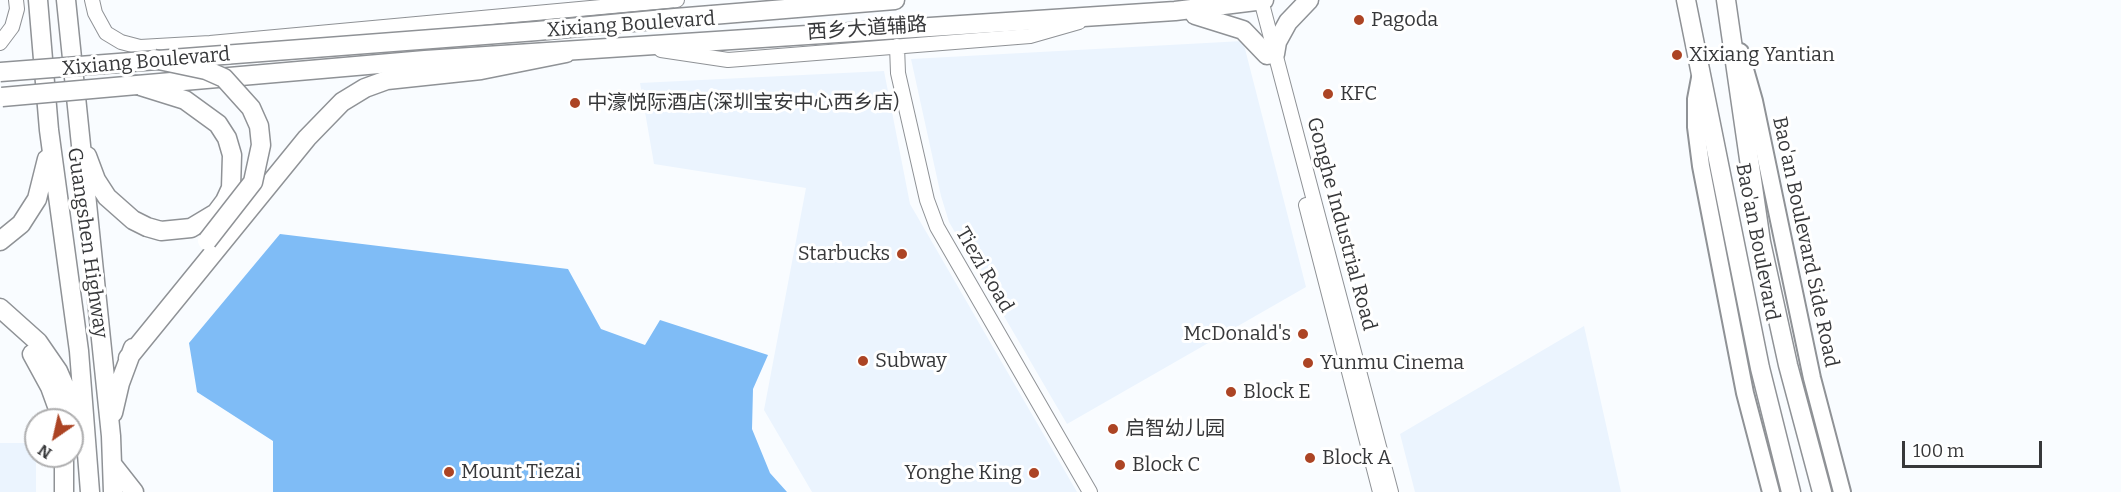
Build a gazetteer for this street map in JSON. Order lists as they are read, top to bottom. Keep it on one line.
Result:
{"streets":{"main road":["Xixiang Boulevard","Bao'an Boulevard","Bao'an Boulevard Side Road","Guangshen Highway"],"street":["西乡大道辅路","Gonghe Industrial Road","Tiezi Road"]},"crossings":[["Xixiang Boulevard","西乡大道辅路"],["Xixiang Boulevard","Gonghe Industrial Road"],["西乡大道辅路","Tiezi Road"],["Bao'an Boulevard","Bao'an Boulevard Side Road"]],"places":["Pagoda","Xixiang Yantian","KFC","中濠悦际酒店(深圳宝安中心西乡店)","Starbucks","McDonald's","Subway","Yunmu Cinema","Block E","启智幼儿园","Block A","Block C","Mount Tiezai","Yonghe King"],"scale_bar":"100 m","north":"bottom left"}
